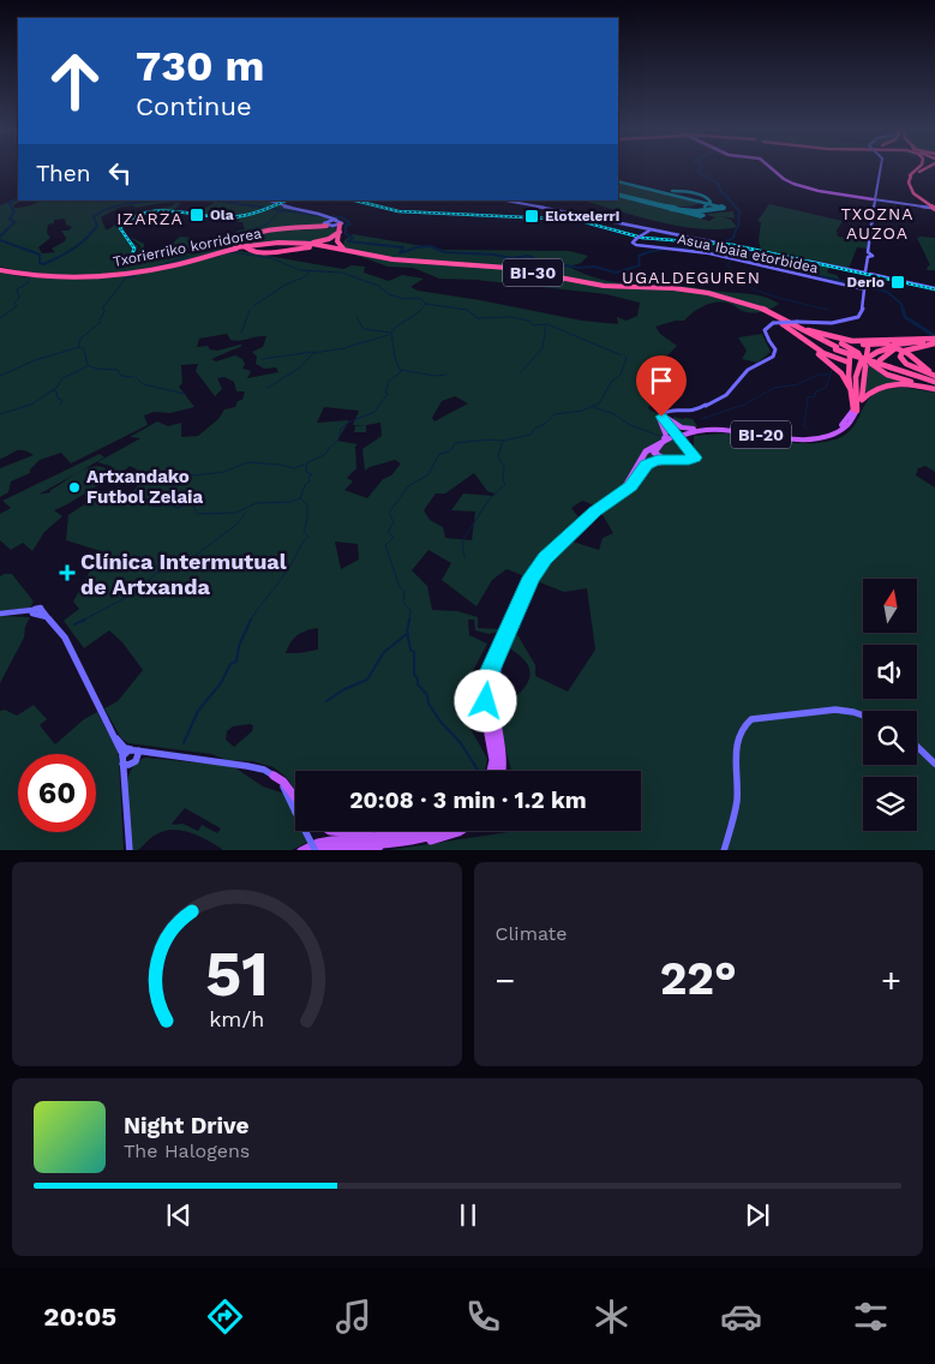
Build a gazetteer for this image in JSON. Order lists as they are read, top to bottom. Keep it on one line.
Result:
{"streets":{"highway":["Txorierriko korridorea","BI-30"],"main road":["BI-20"],"street":["Asua Ibaia etorbidea"]},"crossings":[["Txorierriko korridorea","Asua Ibaia etorbidea"]],"districts":["TXOZNA AUZOA","IZARZA","UGALDEGUREN"],"places":{"transit":["Ola","Elotxelerri","Derio"],"other":["Artxandako Futbol Zelaia"],"health":["Clínica Intermutual de Artxanda"]},"north":"top","page":{"turn":["730 m","Continue"],"then":"Then","limit":"60","trip":"20:08 · 3 min · 1.2 km","tile":"Climate","heat":["−","22°","+"],"song":["Night Drive","The Halogens"],"tabs":"20:05","gauge":["51","km/h"]}}
